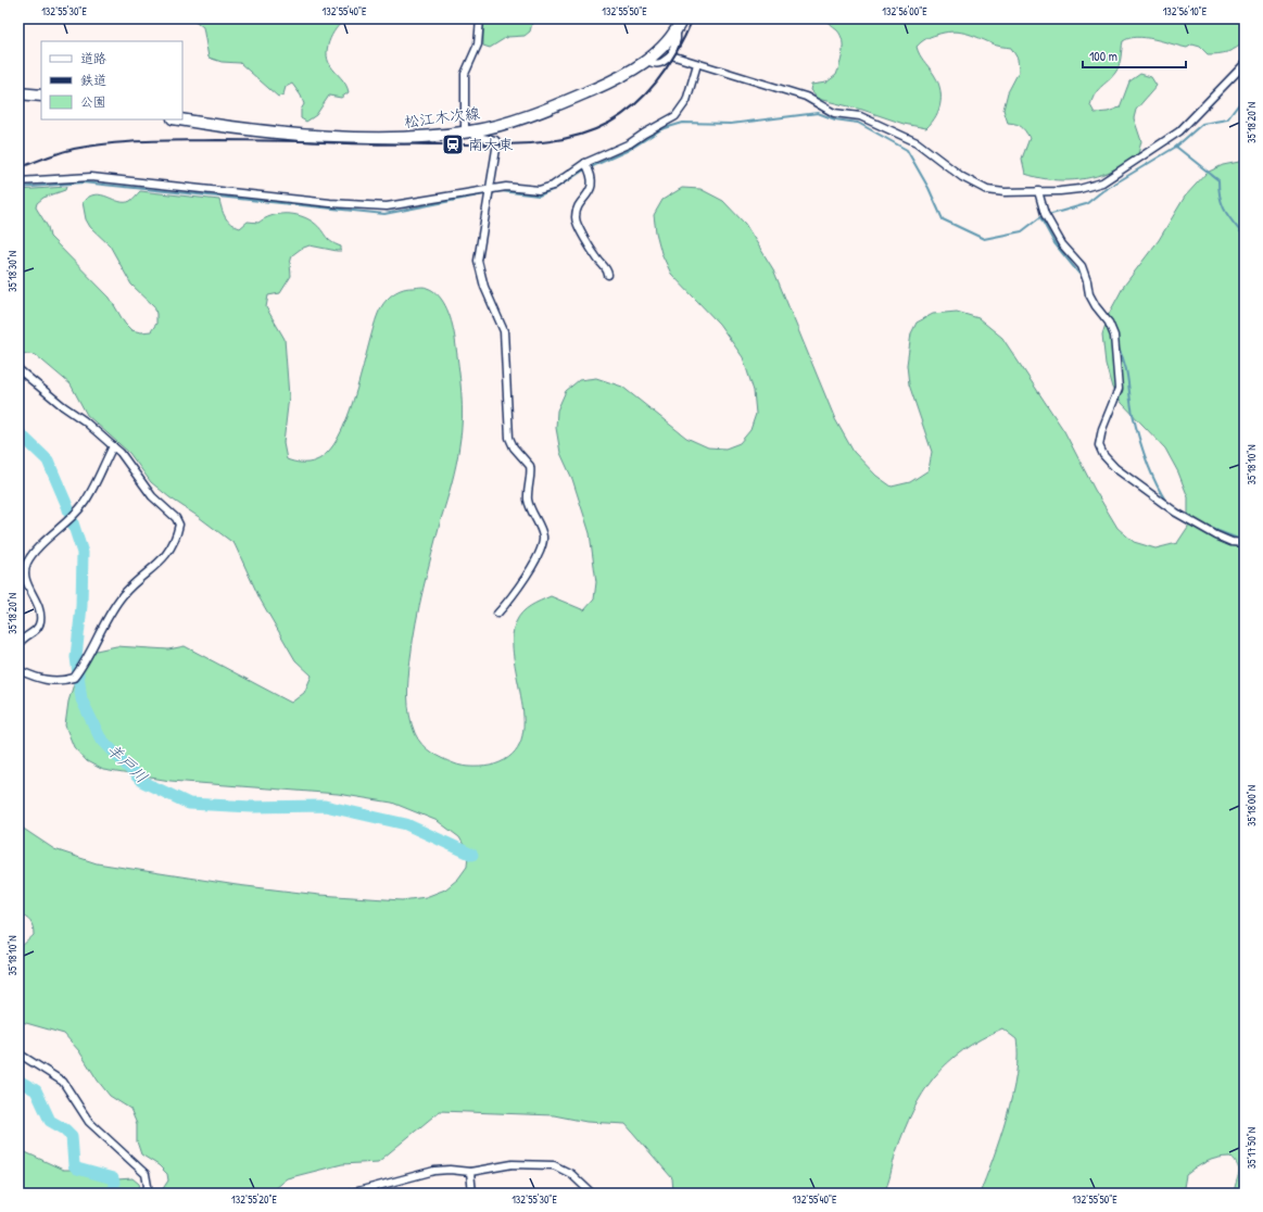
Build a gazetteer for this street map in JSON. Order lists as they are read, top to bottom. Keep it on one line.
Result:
{"streets":{"main road":["松江木次線"]},"water":["羊戸川"],"places":{"station":["南大東"]},"legend":["道路","鉄道","公園"],"scale_bar":"100 m","coordinates":["132°55'30\"E","132°55'40\"E","132°55'50\"E","132°56'00\"E","132°56'10\"E","35°18'20\"N","35°18'30\"N","35°18'10\"N","35°18'00\"N","35°17'50\"N","132°55'20\"E"]}
